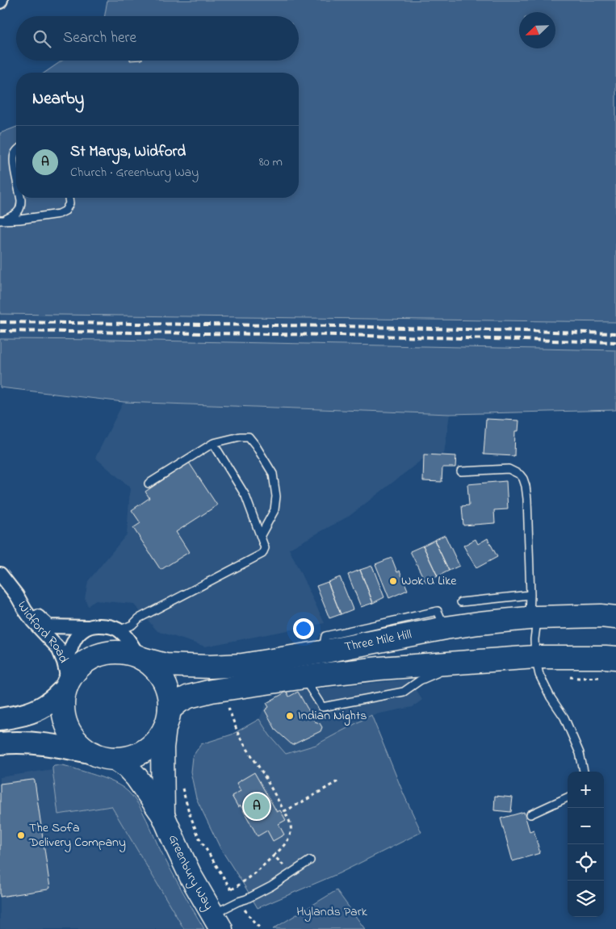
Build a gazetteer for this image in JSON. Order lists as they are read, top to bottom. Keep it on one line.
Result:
{"streets":{"highway":["Three Mile Hill","Greenbury Way"],"street":["Widford Road"]},"crossings":[["Widford Road","Three Mile Hill"],["Widford Road","Greenbury Way"],["Three Mile Hill","Greenbury Way"]],"parks":["Hylands Park"],"places":["Wok U Like","Indian Nights","The Sofa Delivery Company"],"north":"bottom left","page":{"search":"Search here","heading":"Nearby","list":[{"mark":"A","name":"St Marys, Widford","note":"Church · Greenbury Way","value":"80 m"}],"map_buttons":["+","−"],"pins":"A"}}
